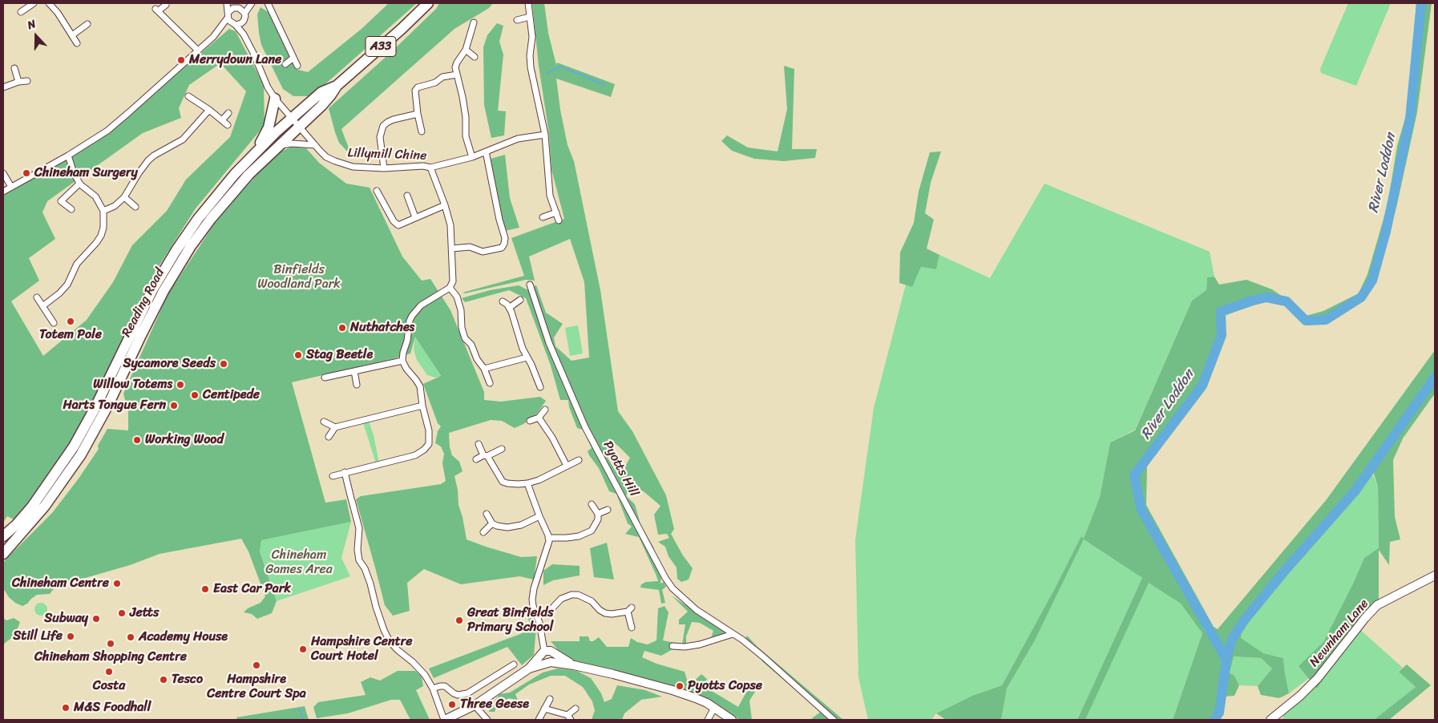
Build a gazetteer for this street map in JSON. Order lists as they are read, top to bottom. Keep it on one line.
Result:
{"streets":{"highway":["A33","Reading Road"],"street":["Lillymill Chine","Pyotts Hill","Newnham Lane"]},"crossings":[["Lillymill Chine","Reading Road"]],"water":["River Loddon"],"parks":["Binfields Woodland Park","Chineham Games Area"],"places":["Merrydown Lane","Chineham Surgery","Totem Pole","Nuthatches","Stag Beetle","Sycamore Seeds","Willow Totems","Centipede","Harts Tongue Fern","Working Wood","Chineham Centre","East Car Park","Jetts","Subway","Great Binfields Primary School","Still Life","Academy House","Chineham Shopping Centre","Hampshire Centre Court Hotel","Hampshire Centre Court Spa","Costa","Tesco","Pyotts Copse","Three Geese","M&S Foodhall"],"north":"top"}
